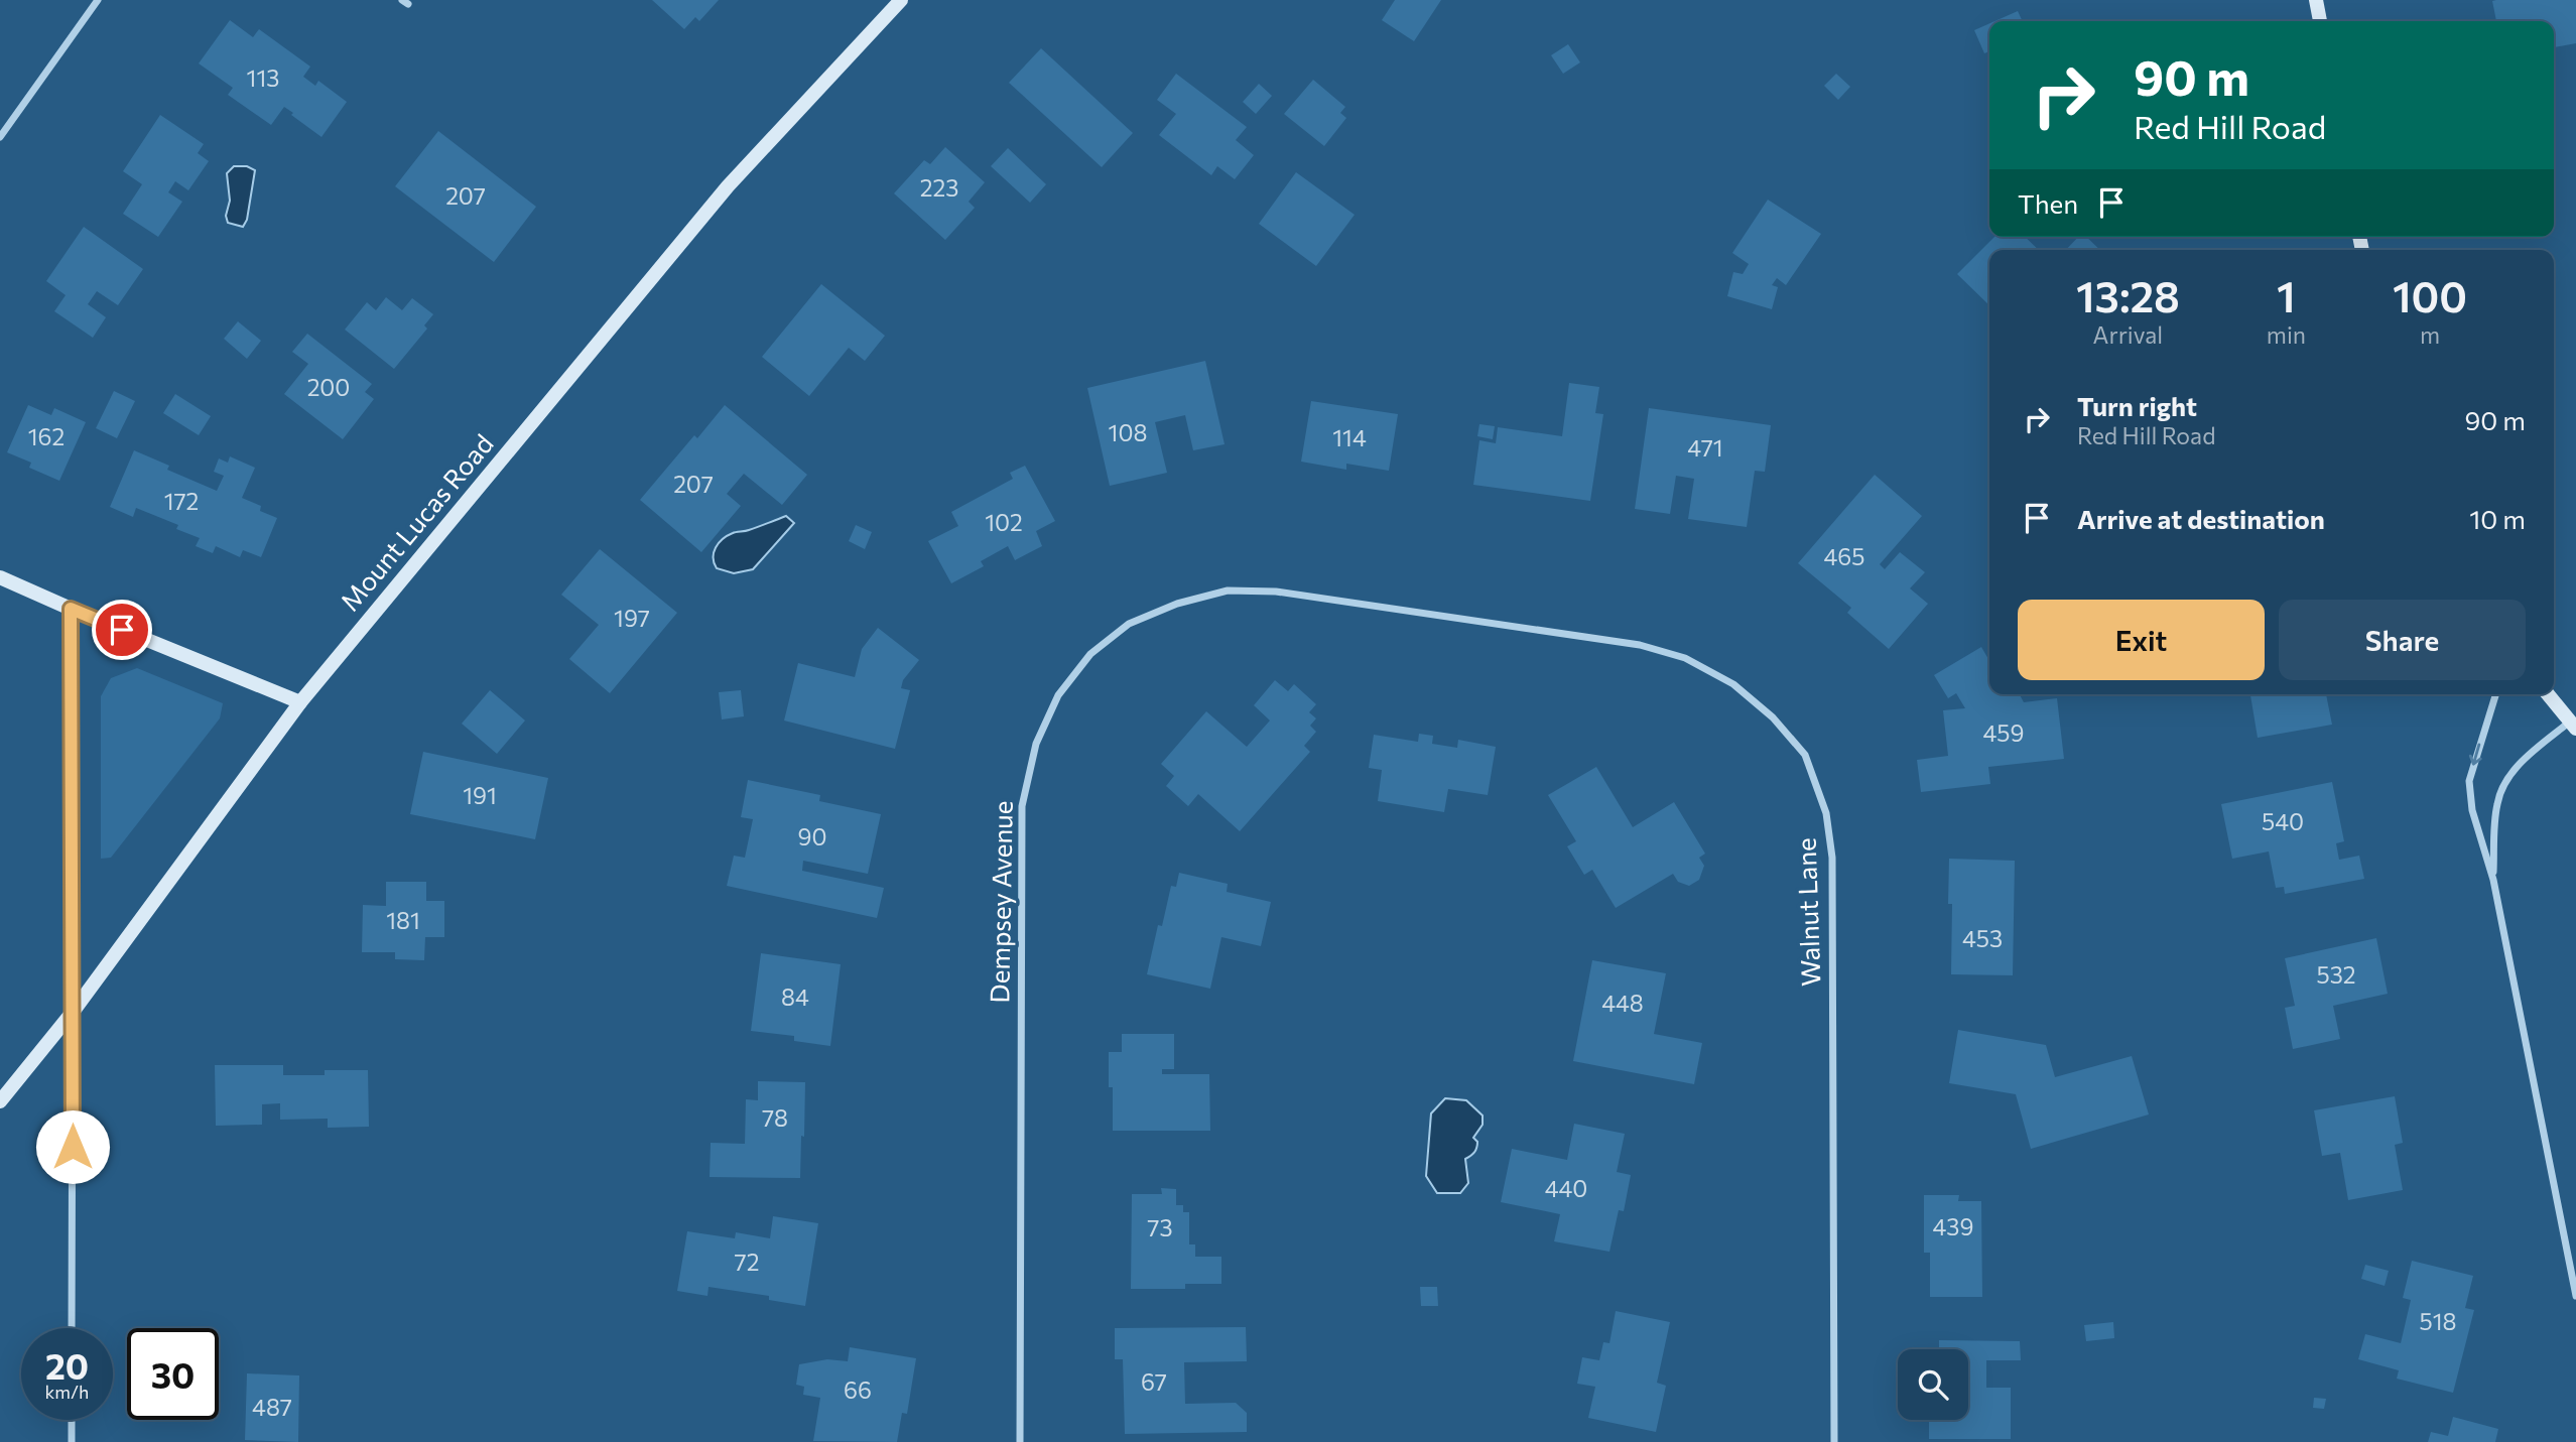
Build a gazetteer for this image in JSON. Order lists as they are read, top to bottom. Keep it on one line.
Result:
{"streets":{"street":["Mount Lucas Road","Dempsey Avenue","Walnut Lane"]},"crossings":[["Dempsey Avenue","Walnut Lane"]],"house_numbers":["113","223","207","200","108","162","114","471","207","172","102","465","197","459","191","540","90","181","453","532","84","448","78","440","439","73","72","518","67","66","487"],"page":{"turn":["90 m","Red Hill Road"],"then":"Then","eta":["13:28","Arrival","1","min","100","m"],"list":[{"name":"Turn right","note":"Red Hill Road","value":"90 m"},{"name":"Arrive at destination","value":"10 m"}],"buttons":["Exit","Share"],"speed":"20 km/h","limit":"30"}}
